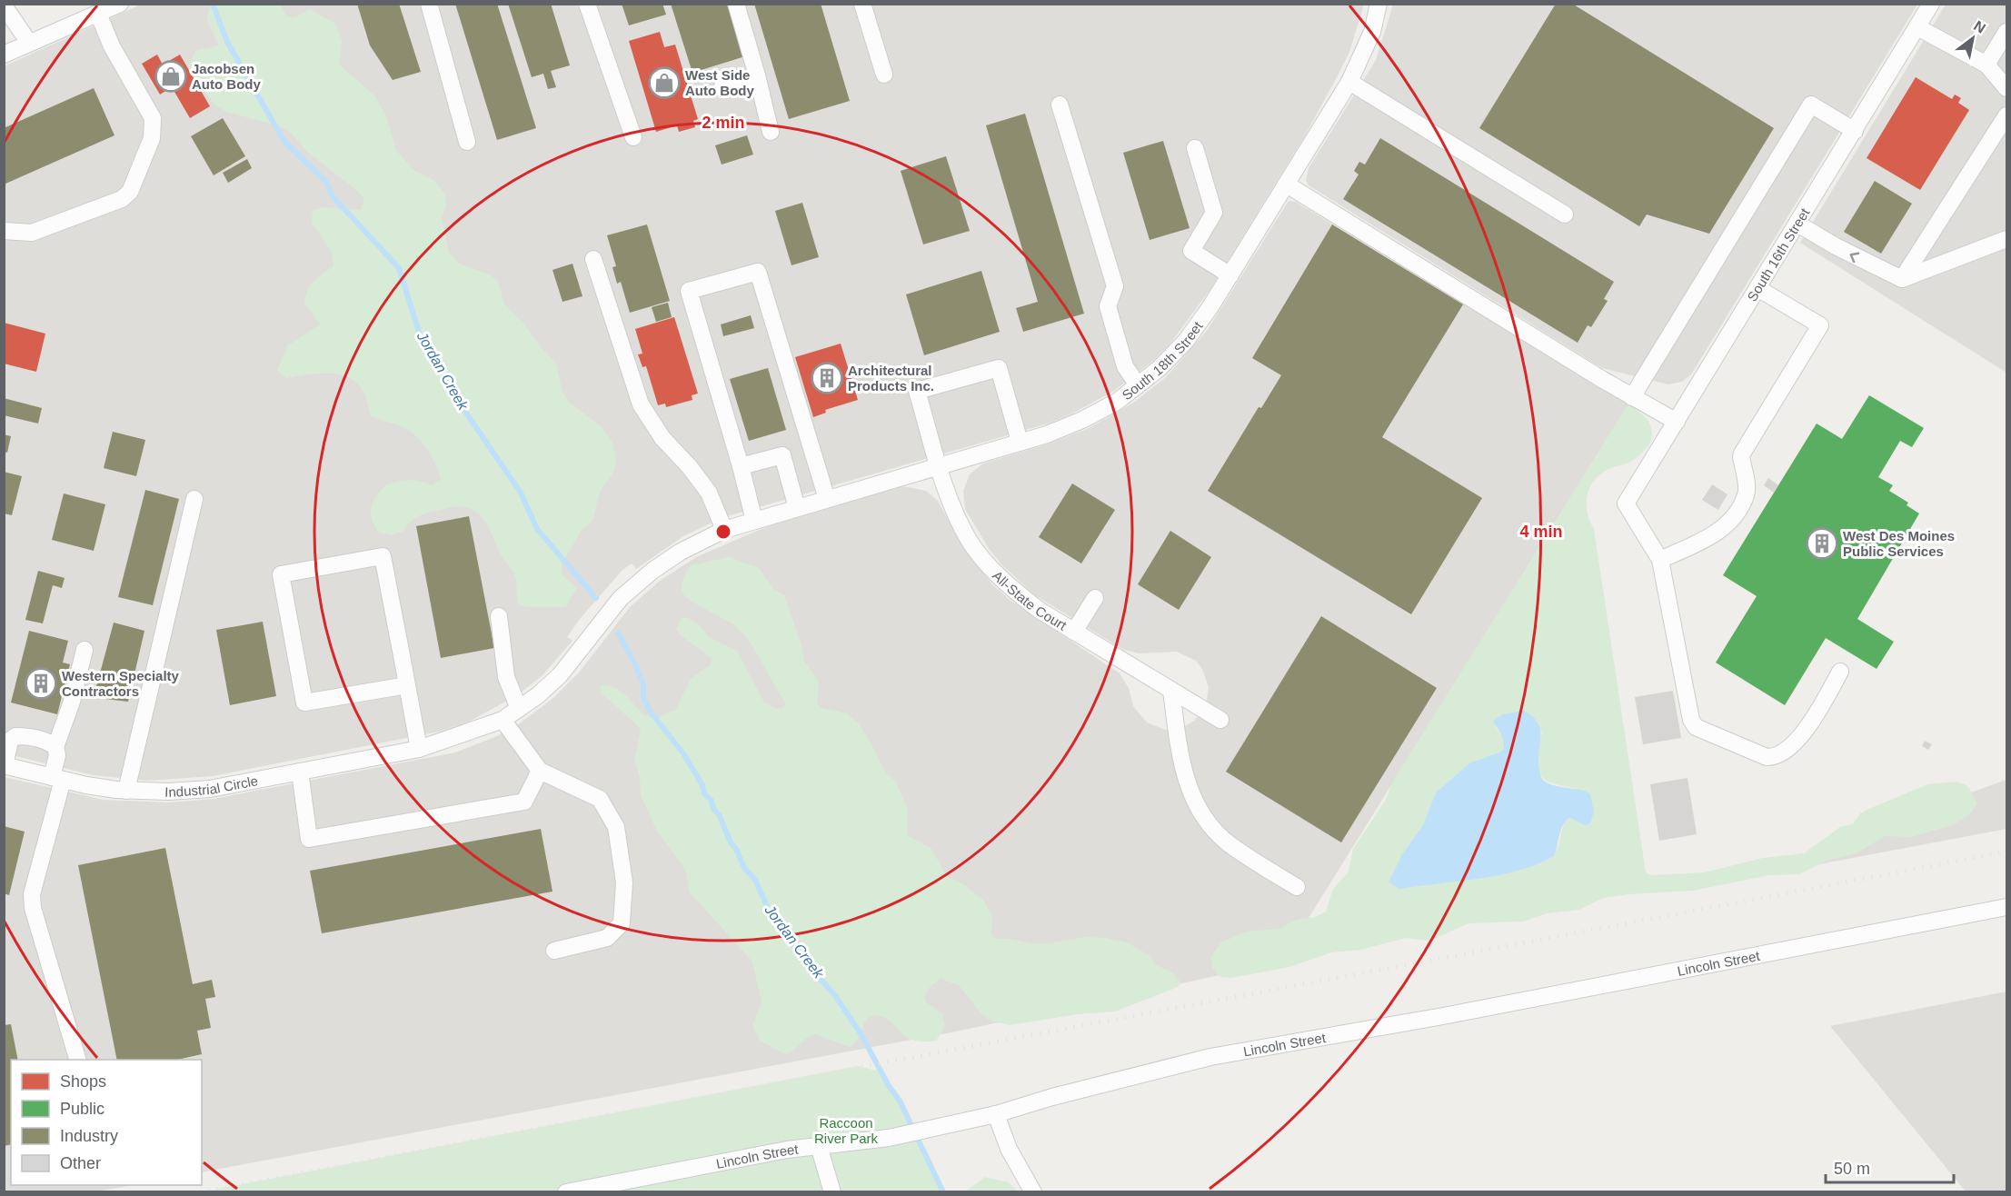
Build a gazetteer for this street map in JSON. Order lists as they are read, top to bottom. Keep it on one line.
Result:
{"streets":{"street":["South 16th Street","South 18th Street","All-State Court","Industrial Circle","Lincoln Street"]},"crossings":[["South 18th Street","All-State Court"],["South 18th Street","Industrial Circle"]],"water":["Jordan Creek"],"parks":["Raccoon River Park"],"places":{"shop":["Jacobsen Auto Body","West Side Auto Body"],"building":["Architectural Products Inc.","West Des Moines Public Services","Western Specialty Contractors"]},"legend":["Shops","Public","Industry","Other"],"scale_bar":"50 m","north":"top right","rings":["2 min","4 min"]}
